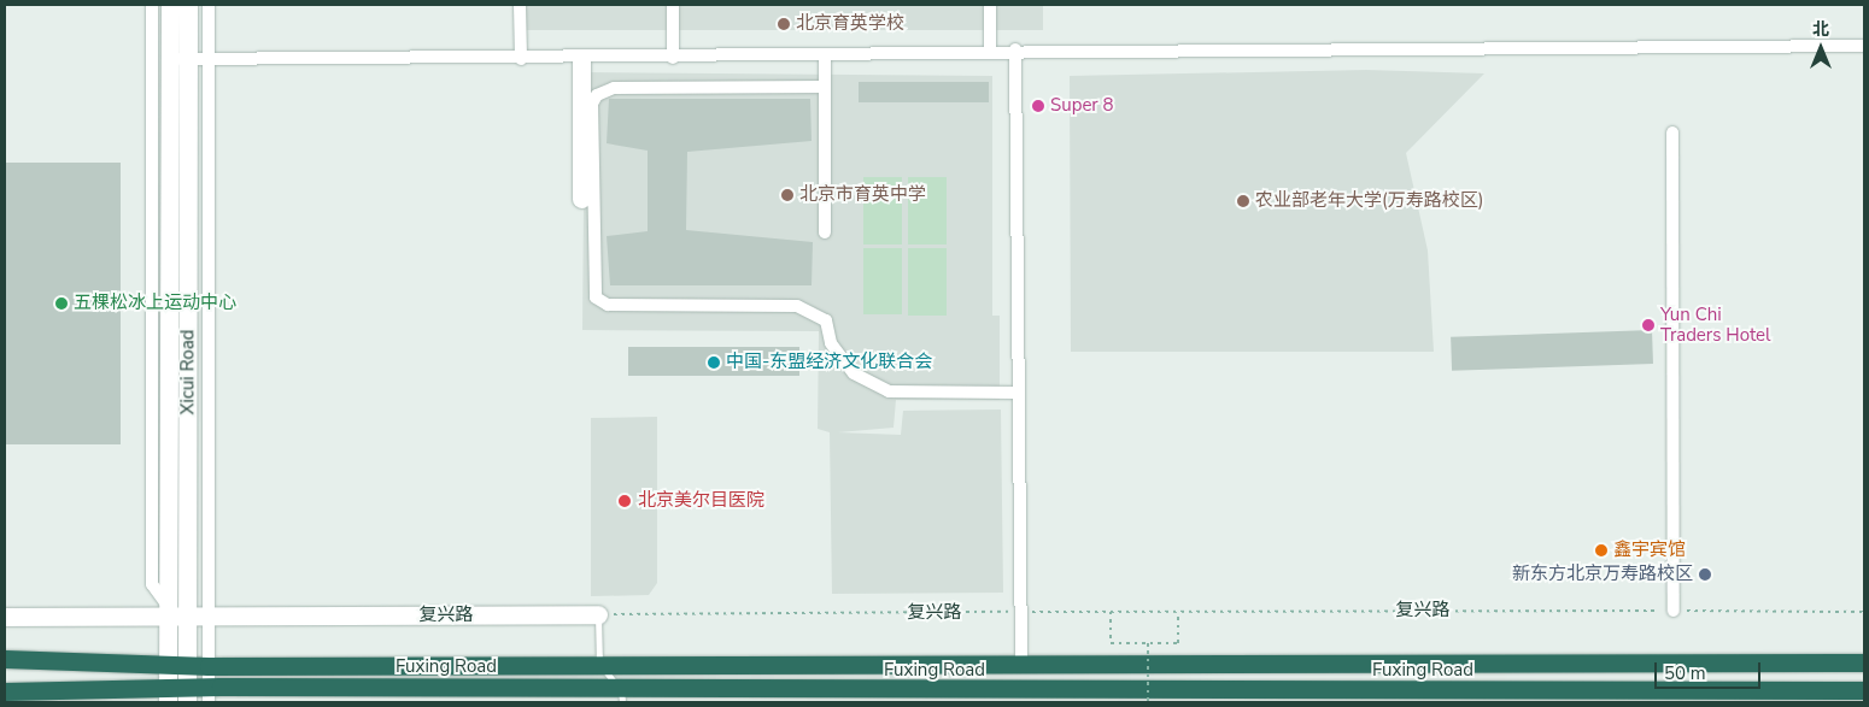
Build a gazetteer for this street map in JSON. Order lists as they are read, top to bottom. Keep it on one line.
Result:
{"streets":{"highway":["Fuxing Road"],"main road":["Xicui Road","复兴路"]},"crossings":[["Xicui Road","复兴路"],["Xicui Road","Fuxing Road"]],"places":["北京育英学校","Super 8","北京市育英中学","农业部老年大学(万寿路校区)","五棵松冰上运动中心","Yun Chi Traders Hotel","中国-东盟经济文化联合会","北京美尔目医院","鑫宇宾馆","新东方北京万寿路校区"],"scale_bar":"50 m","north":"top"}
